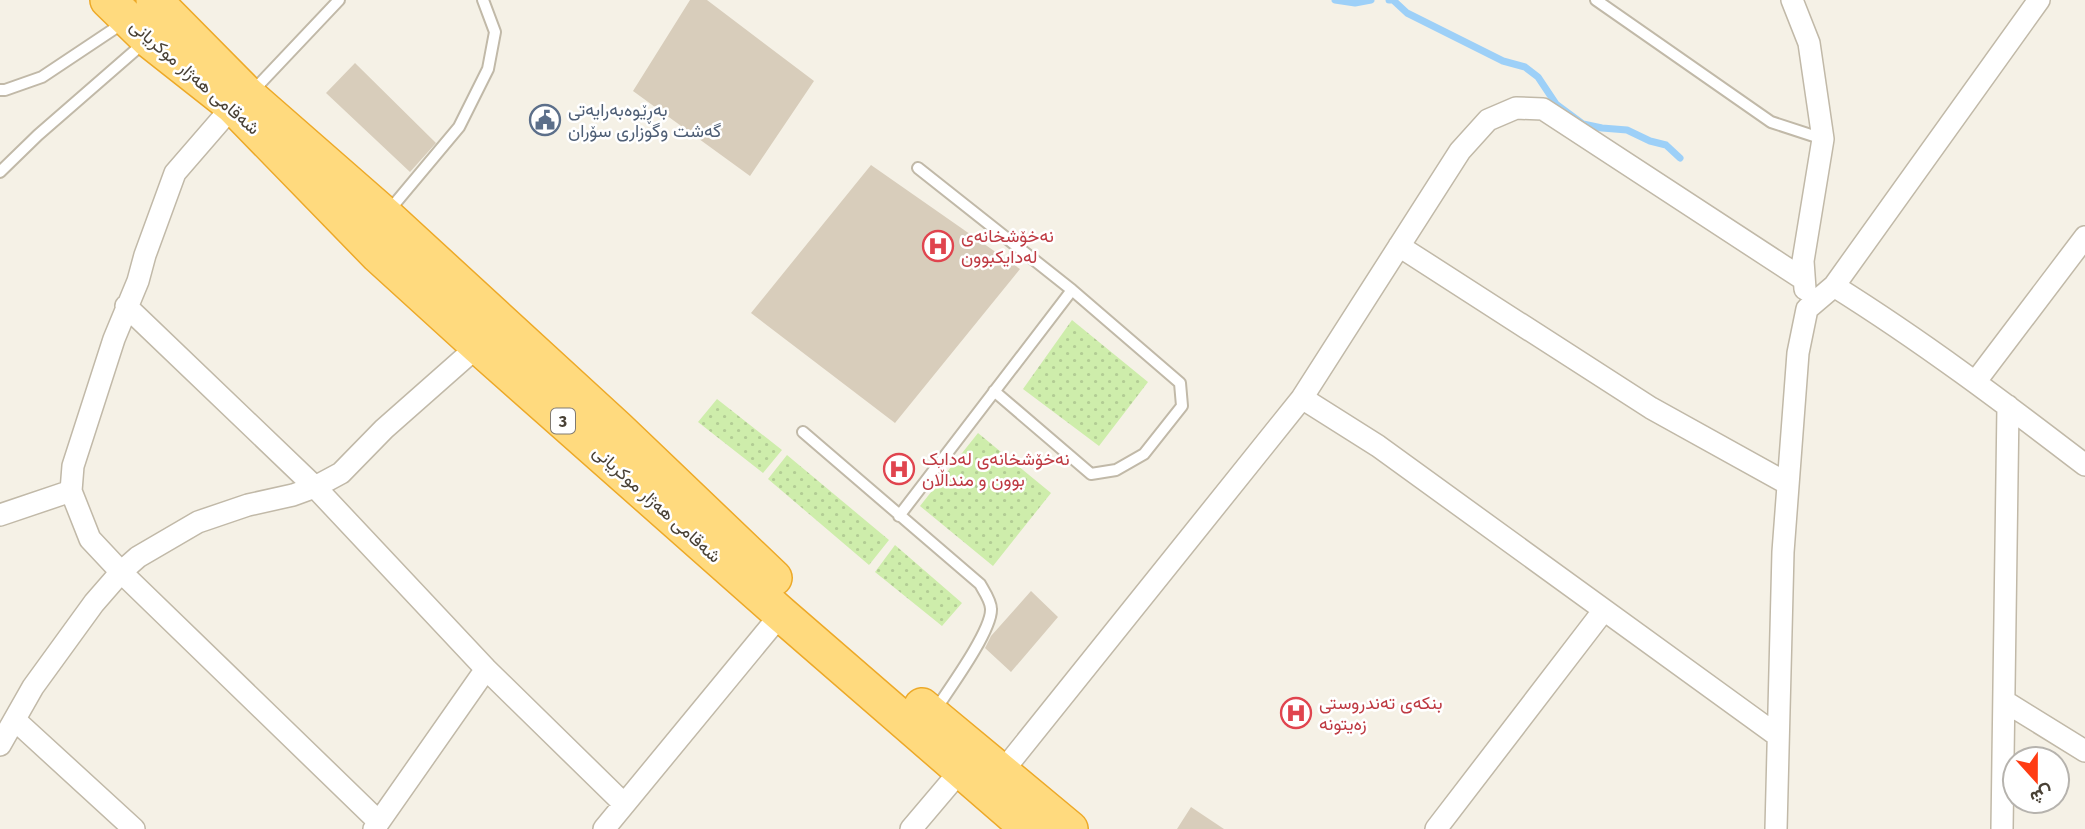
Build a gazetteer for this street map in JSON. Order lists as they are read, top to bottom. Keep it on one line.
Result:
{"streets":{"highway":["شەقامی ھەژار موکریانی","3"]},"places":{"public building":["بەڕێوەبەرایەتی گەشت وگوزاری سۆران"],"hospital":["نەخۆشخانەی لەدایکبوون","نەخۆشخانەی لەدایک بوون و منداڵان","بنکەی تەندروستی زەیتونە"]},"north":"bottom"}
